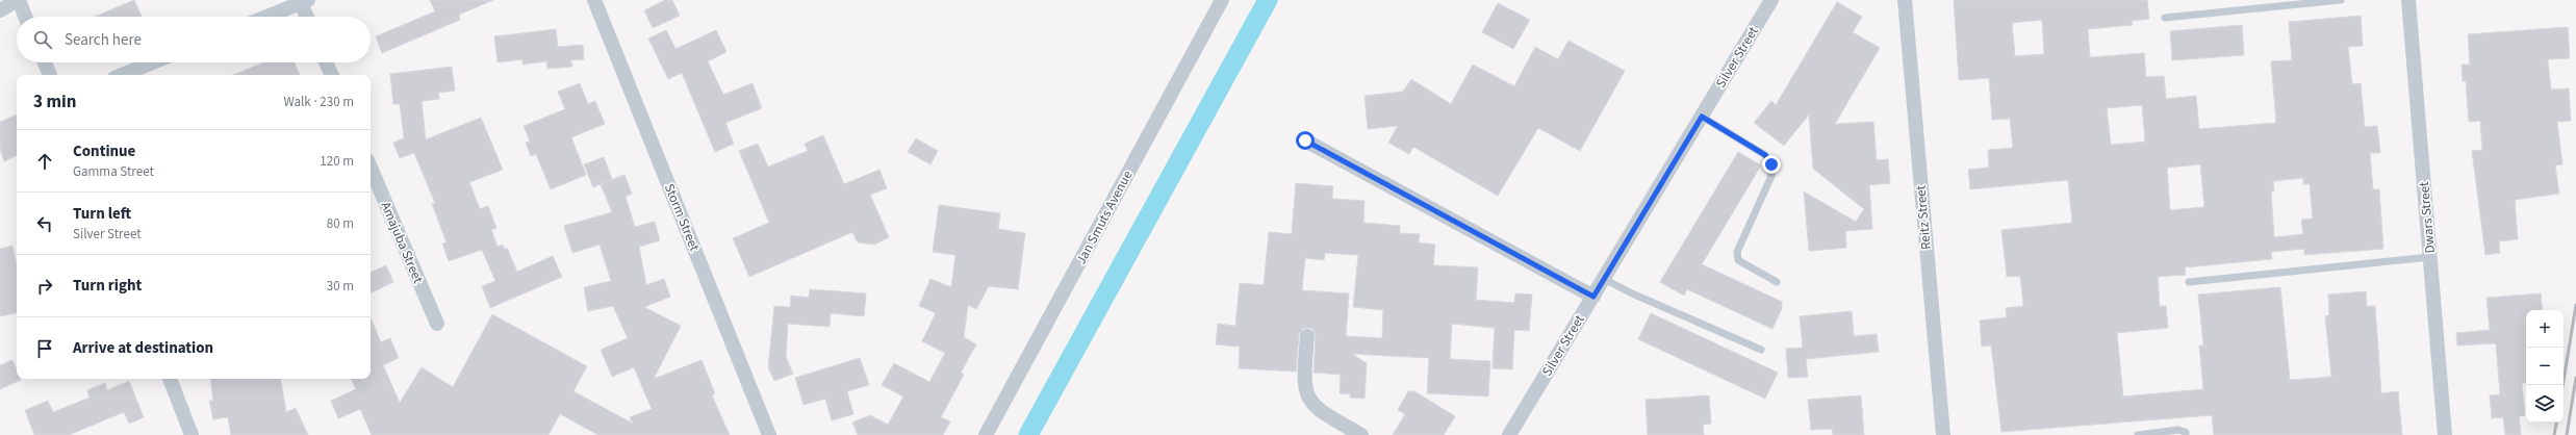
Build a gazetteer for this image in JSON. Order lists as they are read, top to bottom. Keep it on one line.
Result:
{"streets":{"street":["Silver Street","Storm Street","Jan Smuts Avenue","Reitz Street","Dwars Street","Amajuba Street"]},"page":{"search":"Search here","heading":["3 min","Walk · 230 m"],"list":[["Continue","Gamma Street","120 m"],["Turn left","Silver Street","80 m"],["Turn right","30 m"],"Arrive at destination"],"map_buttons":["+","−"]}}
